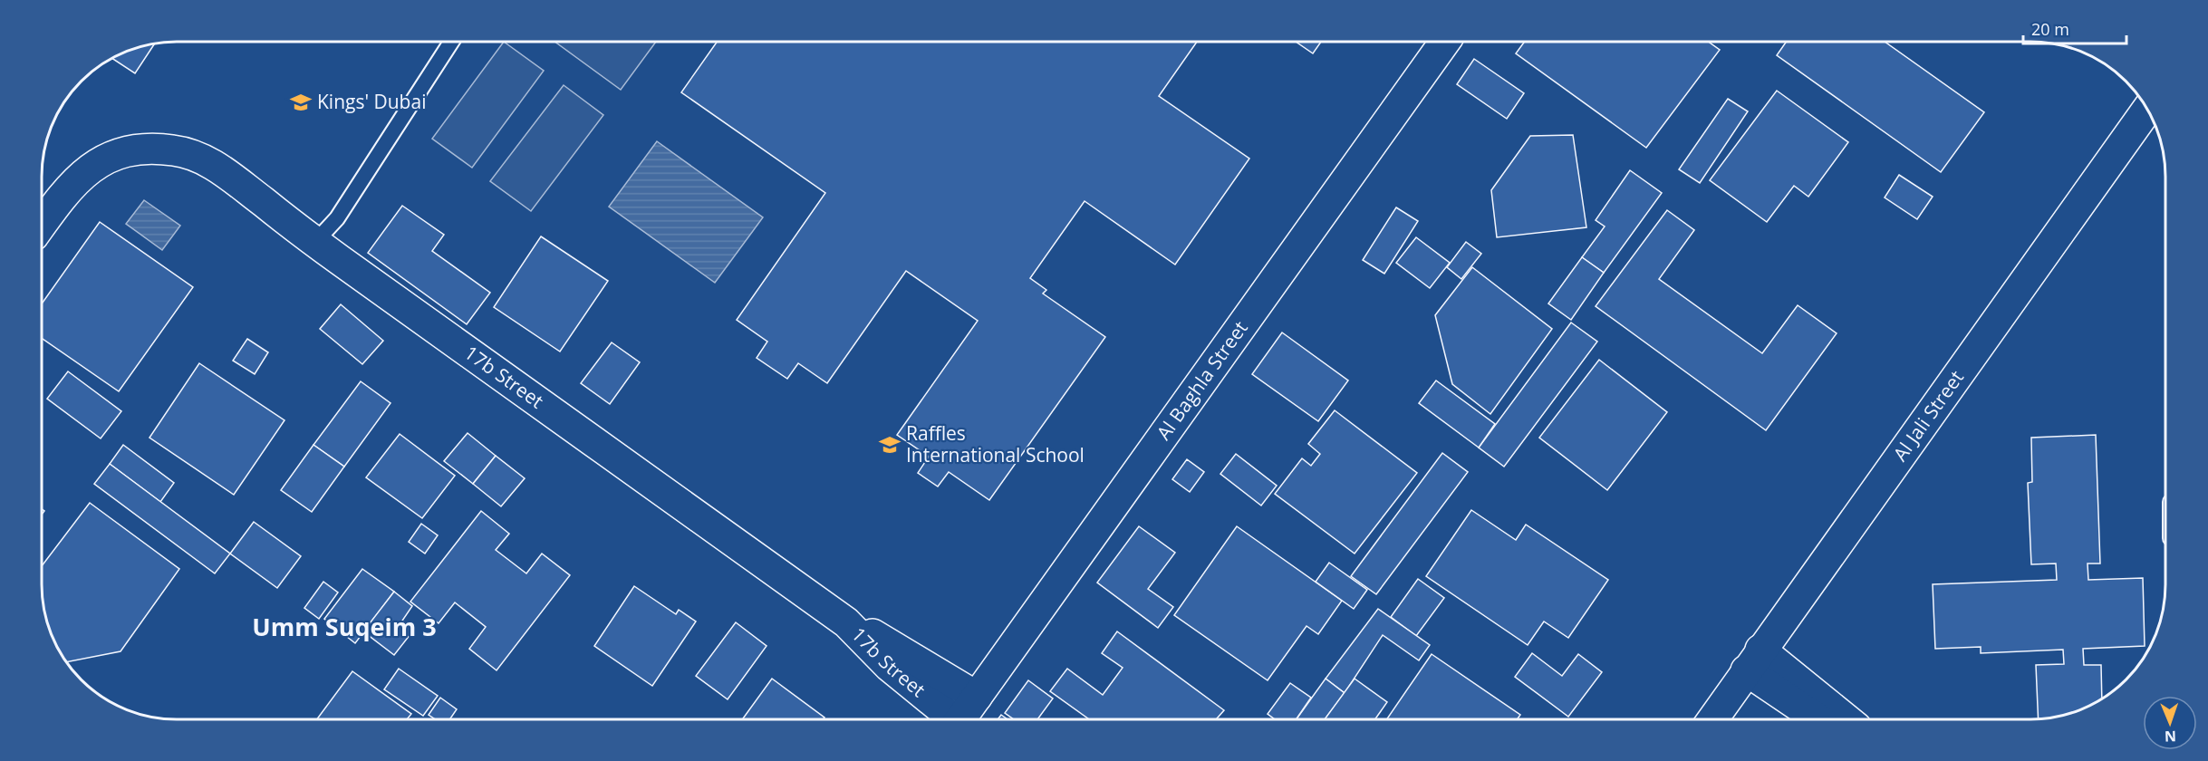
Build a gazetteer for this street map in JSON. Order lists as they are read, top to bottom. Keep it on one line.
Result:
{"streets":{"street":["17b Street","Al Baghla Street","Al Jali Street"]},"crossings":[["17b Street","Al Baghla Street"]],"districts":["Umm Suqeim 3"],"places":{"school or university":["Kings' Dubai","Raffles International School"]},"scale_bar":"20 m","north":"bottom"}
